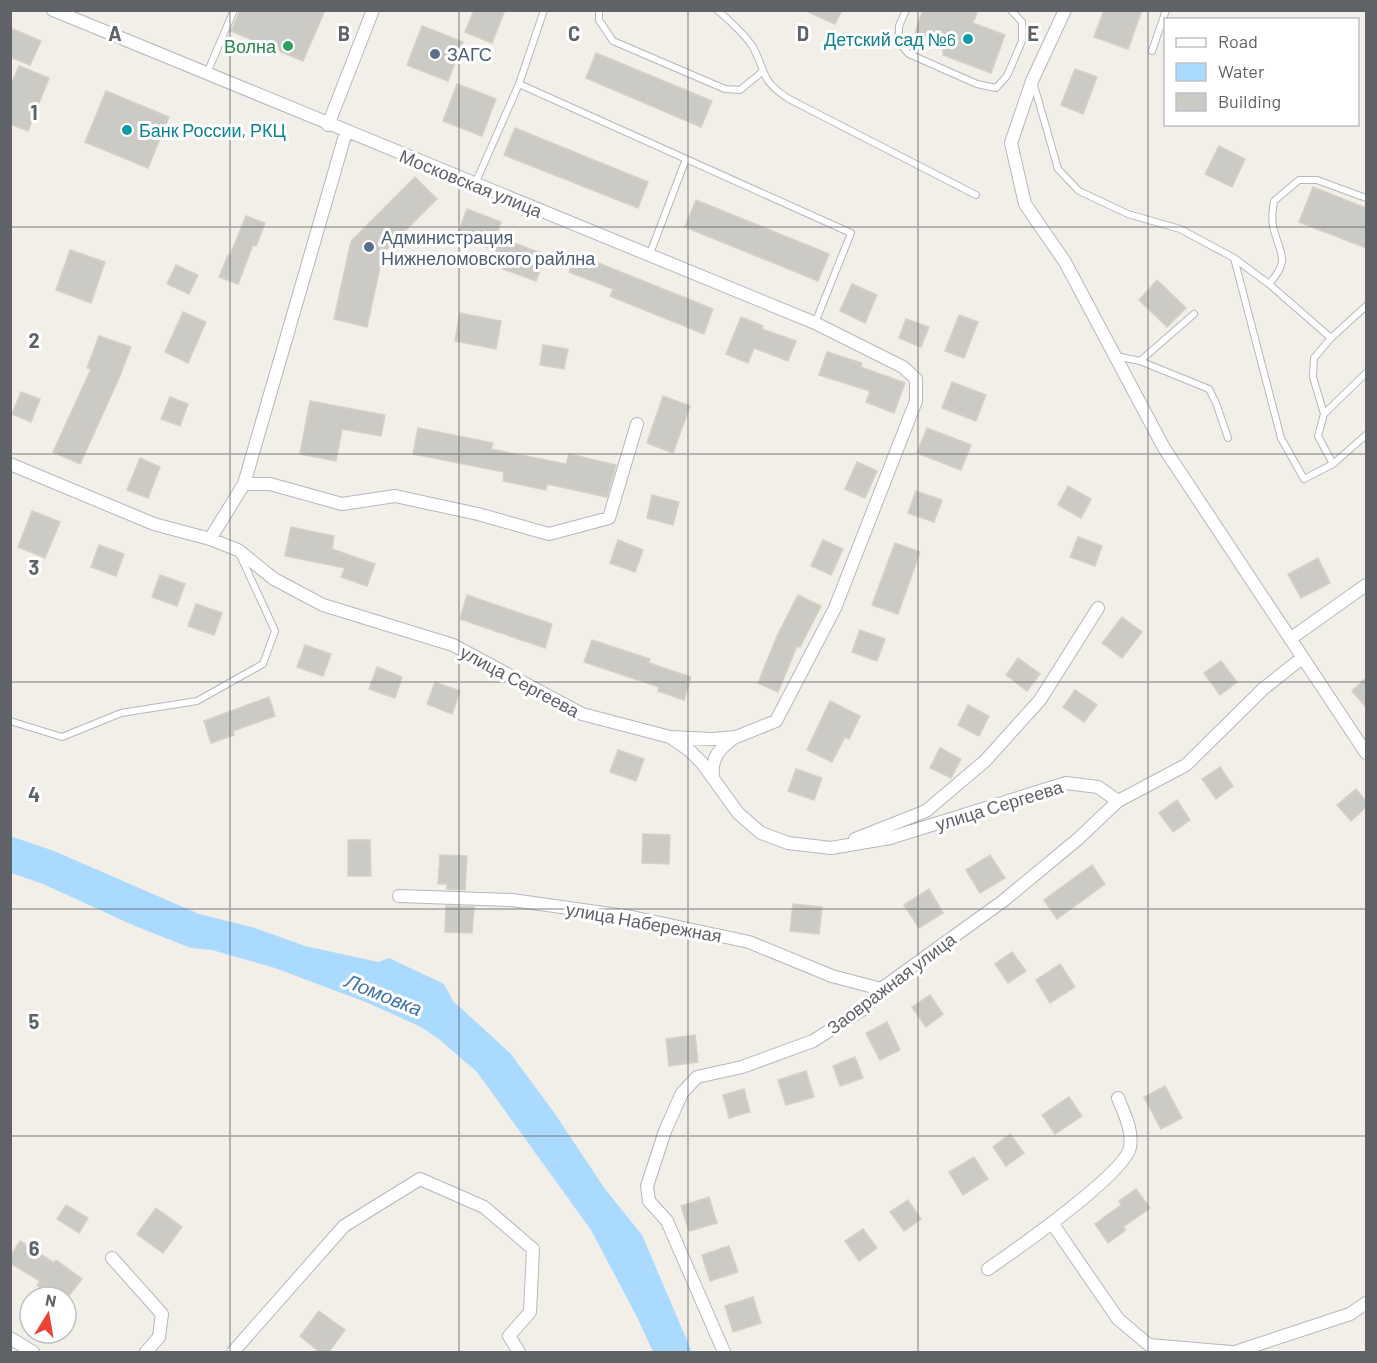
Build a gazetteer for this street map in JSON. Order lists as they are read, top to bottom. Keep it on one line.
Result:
{"streets":{"street":["Московская улица","улица Сергеева","улица Набережная","Заовражная улица"]},"crossings":[["улица Сергеева","Заовражная улица"],["улица Набережная","Заовражная улица"]],"water":["Ломовка"],"places":["Детский сад №6","Волна","ЗАГС","Банк России, РКЦ","Администрация Нижнеломовского райлна"],"legend":["Road","Water","Building"],"north":"top","grid":{"columns":["A","B","C","D","E"],"rows":["1","2","3","4","5","6"]}}
